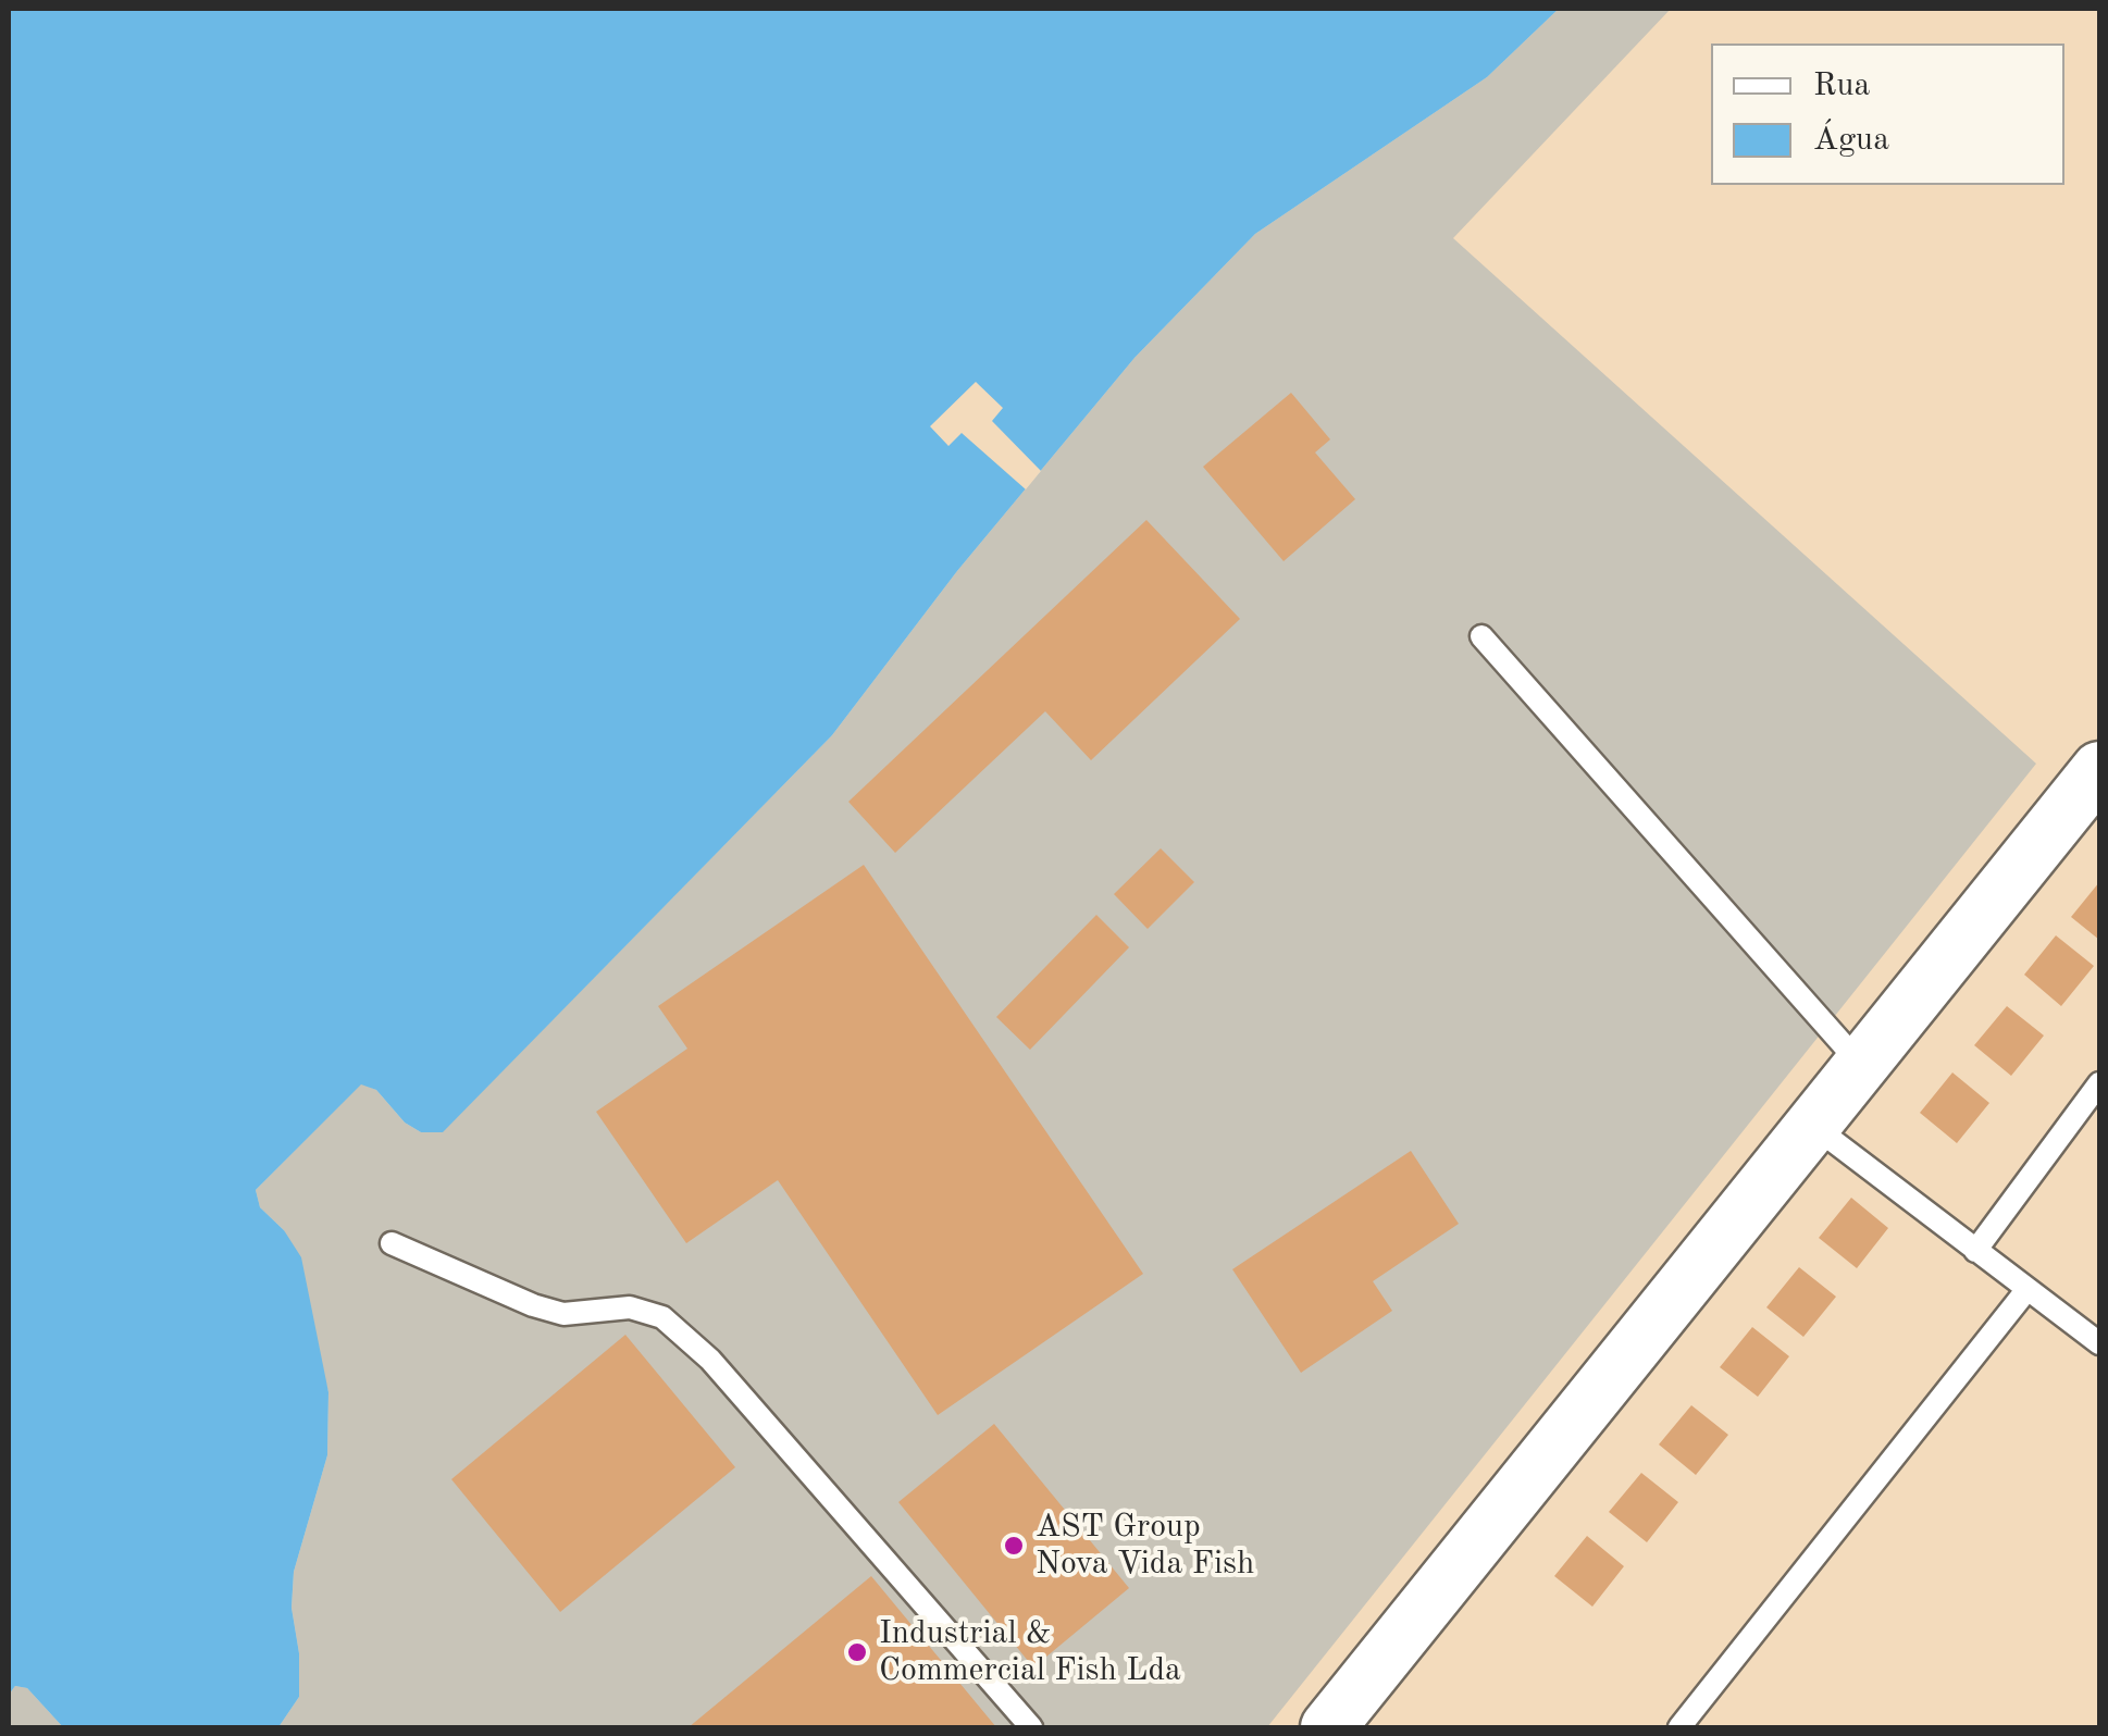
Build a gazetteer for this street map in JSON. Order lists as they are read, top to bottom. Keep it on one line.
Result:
{"places":["AST Group Nova Vida Fish","Industrial & Commercial Fish Lda"],"legend":["Rua","Água"]}
